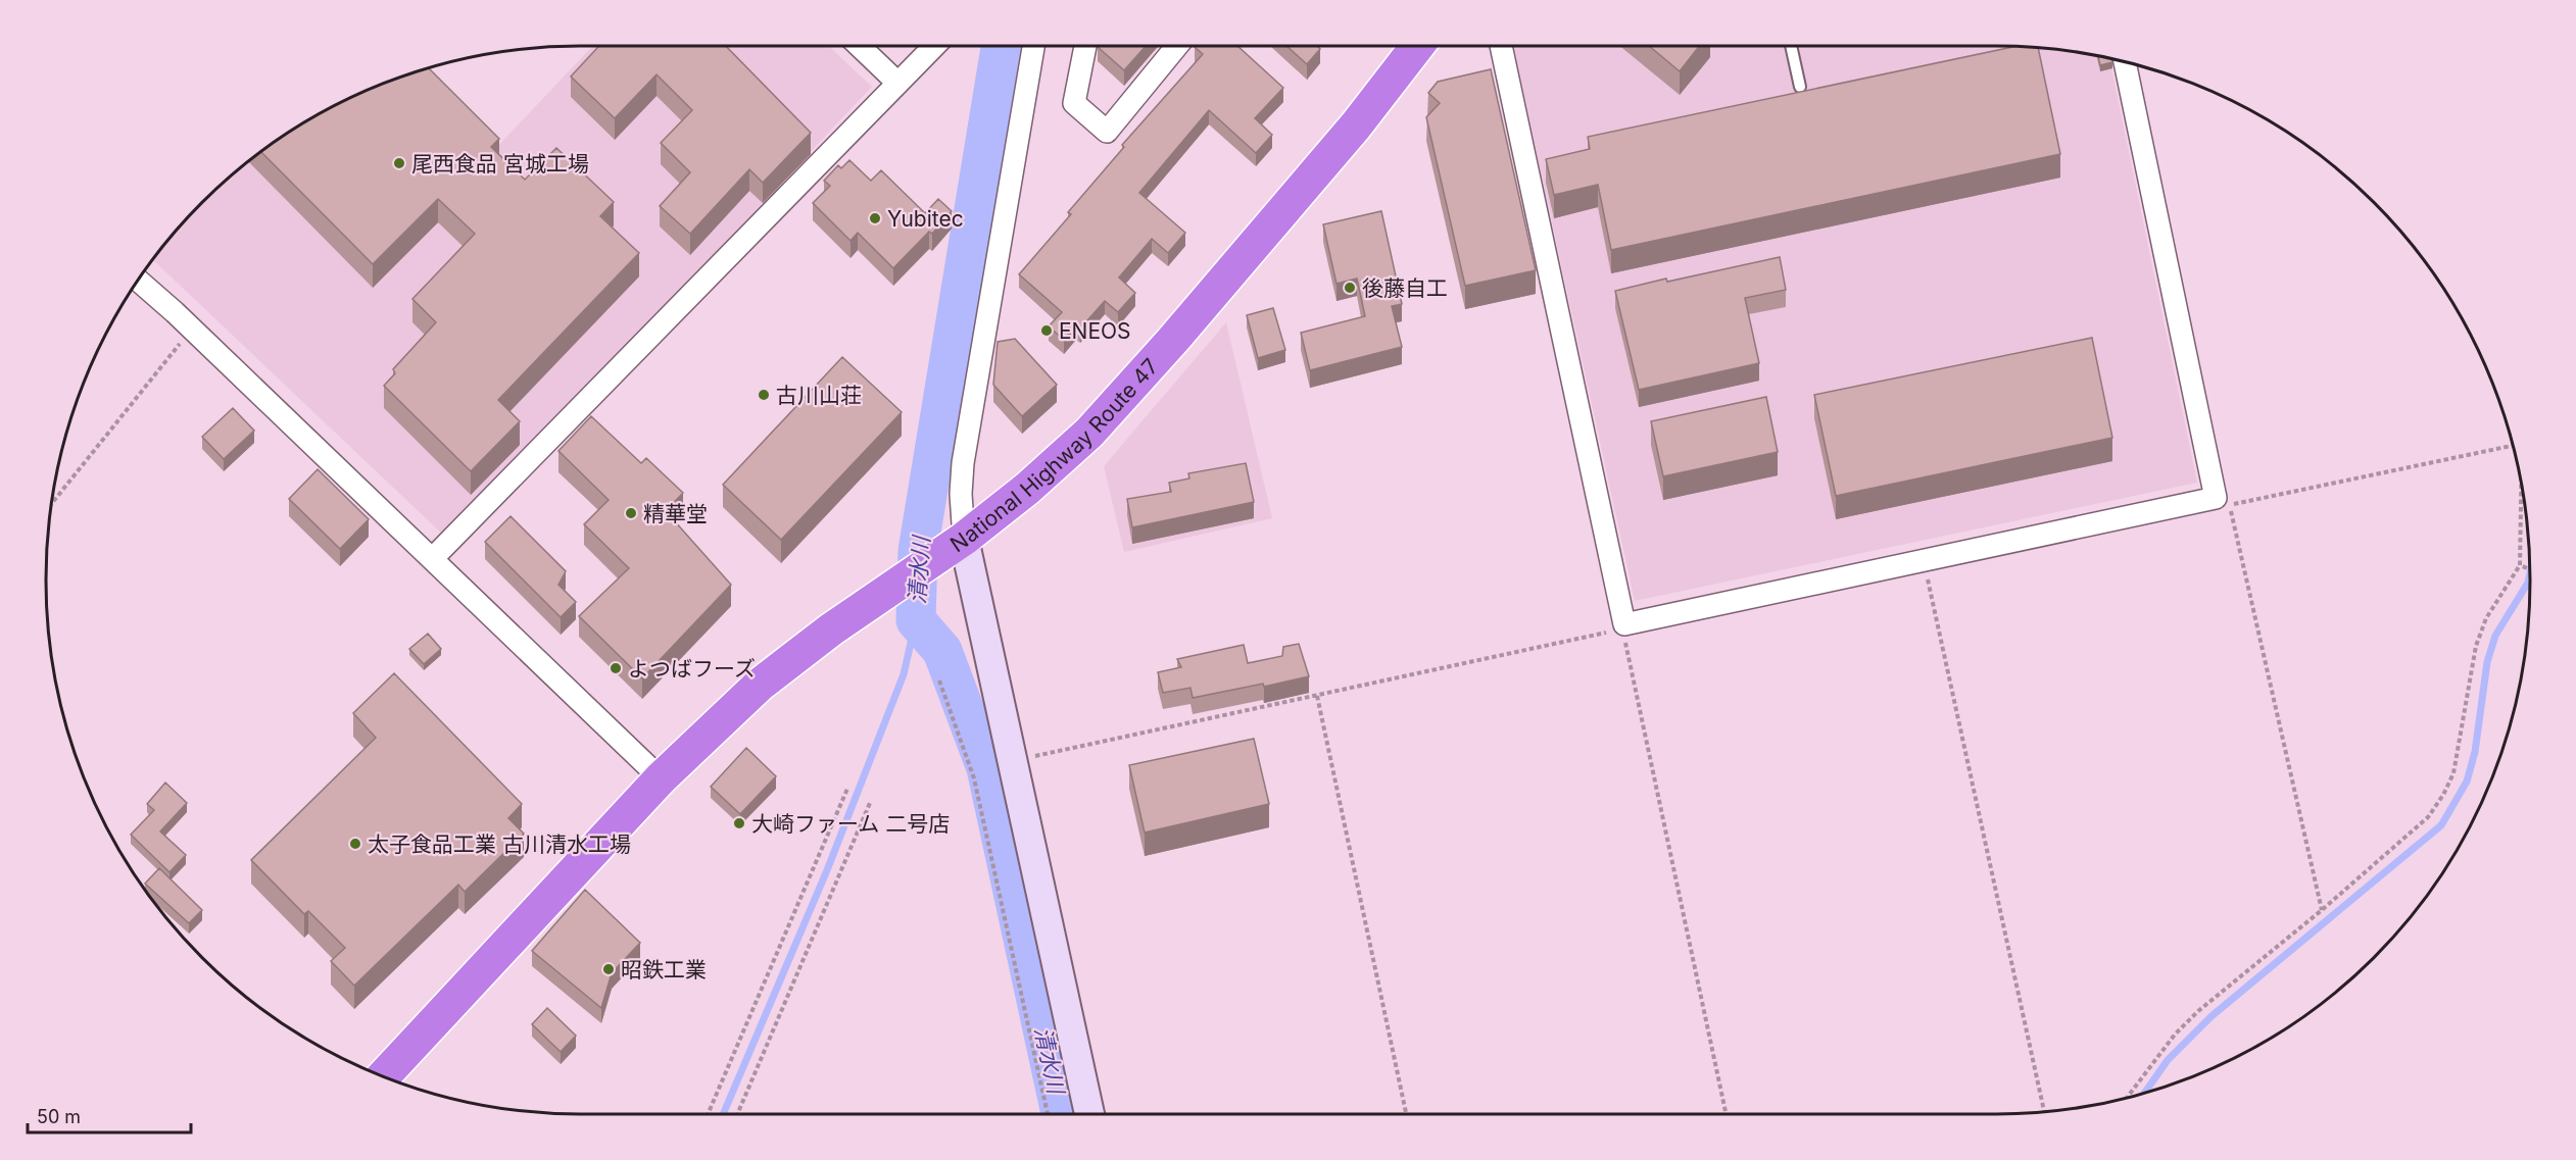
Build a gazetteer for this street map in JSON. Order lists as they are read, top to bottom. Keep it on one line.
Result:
{"streets":{"highway":["National Highway Route 47"]},"water":["清水川"],"places":["尾西食品 宮城工場","Yubitec","後藤自工","ENEOS","古川山荘","精華堂","よつばフーズ","大崎ファーム 二号店","太子食品工業 古川清水工場","昭鉄工業"],"scale_bar":"50 m"}
